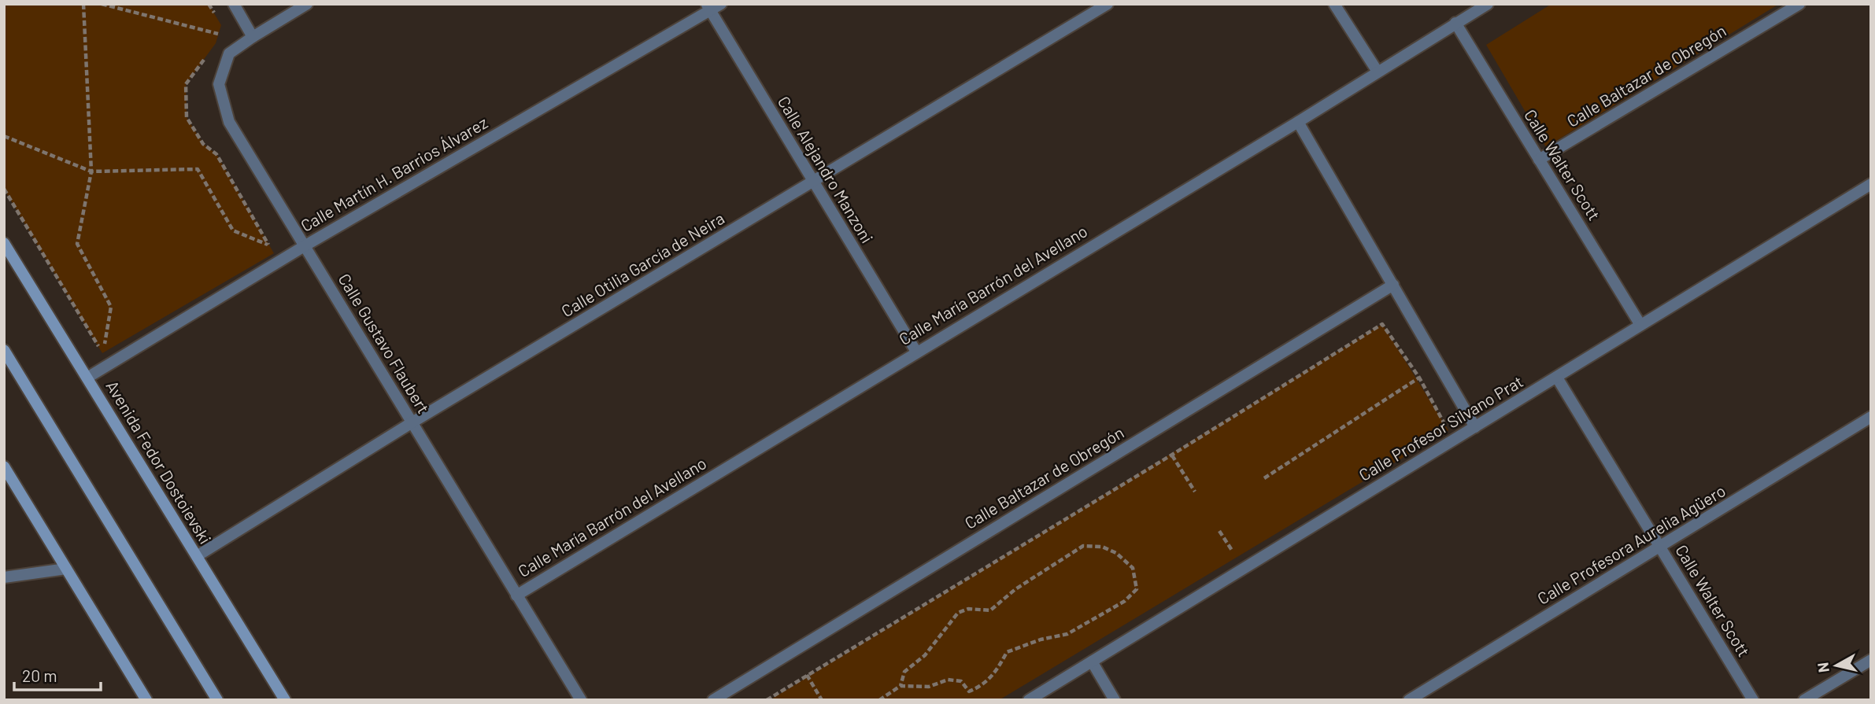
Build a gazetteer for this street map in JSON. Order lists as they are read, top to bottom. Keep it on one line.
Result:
{"streets":{"main road":["Avenida Fedor Dostoievski"],"street":["Calle Baltazar de Obregón","Calle Walter Scott","Calle Alejandro Manzoni","Calle Martín H. Barrios Álvarez","Calle Otilia García de Neira","Calle María Barrón del Avellano","Calle Gustavo Flaubert","Calle Profesor Silvano Prat","Calle Profesora Aurelia Agüero"]},"crossings":[["Calle Baltazar de Obregón","Calle Walter Scott"],["Calle Walter Scott","Calle María Barrón del Avellano"],["Calle Walter Scott","Calle Profesor Silvano Prat"],["Calle Walter Scott","Calle Profesora Aurelia Agüero"],["Calle Alejandro Manzoni","Calle Martín H. Barrios Álvarez"],["Calle Alejandro Manzoni","Calle Otilia García de Neira"],["Calle Alejandro Manzoni","Calle María Barrón del Avellano"],["Calle Martín H. Barrios Álvarez","Calle Gustavo Flaubert"],["Calle Martín H. Barrios Álvarez","Avenida Fedor Dostoievski"],["Calle Otilia García de Neira","Calle Gustavo Flaubert"],["Calle Otilia García de Neira","Avenida Fedor Dostoievski"],["Calle María Barrón del Avellano","Calle Gustavo Flaubert"]],"scale_bar":"20 m","north":"left"}
